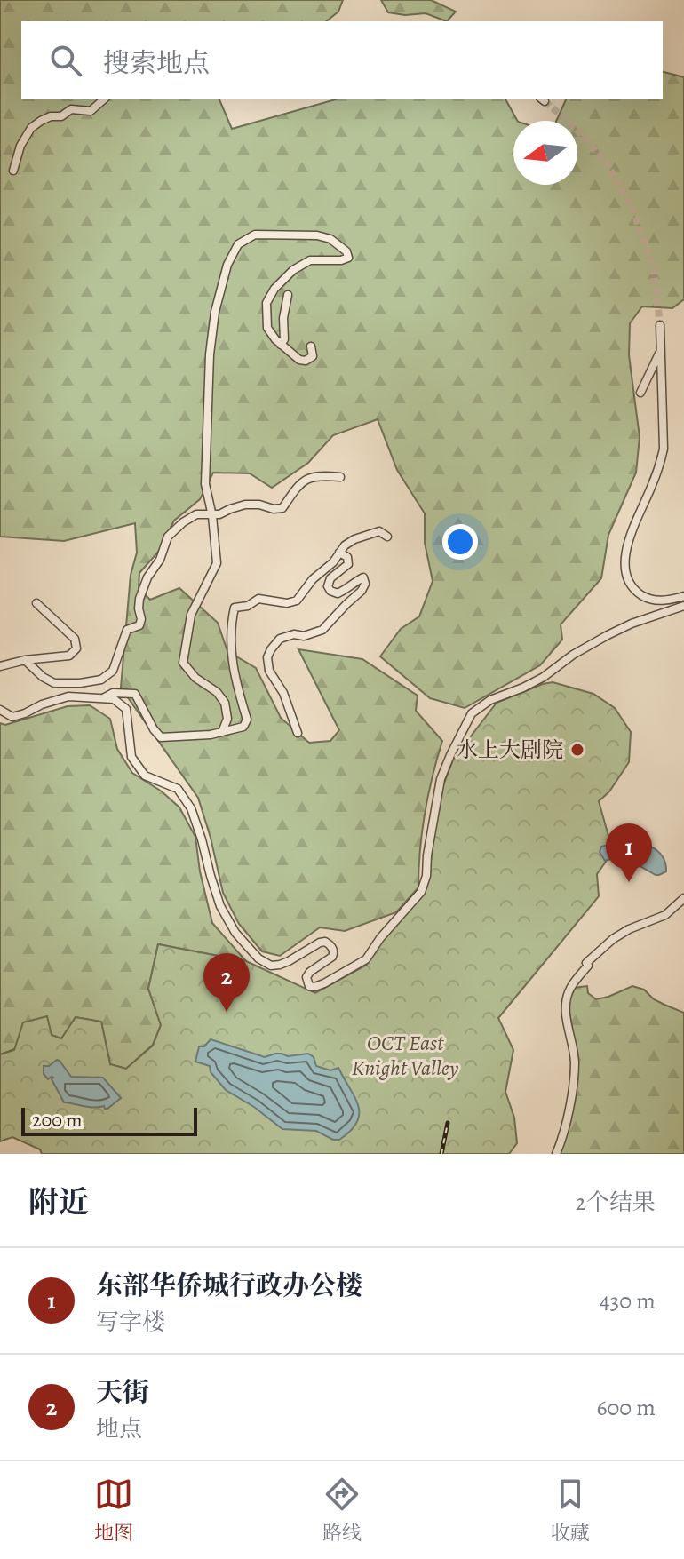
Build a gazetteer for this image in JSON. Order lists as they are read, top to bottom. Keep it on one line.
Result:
{"parks":["OCT East Knight Valley"],"places":["水上大剧院"],"scale_bar":"200 m","north":"left","page":{"search":"搜索地点","pins":["1","2"],"scale":"200 m","heading":["附近","2个结果"],"list":[{"mark":"1","name":"东部华侨城行政办公楼","note":"写字楼","value":"430 m"},{"mark":"2","name":"天街","note":"地点","value":"600 m"}],"nav":["地图","路线","收藏"]}}
